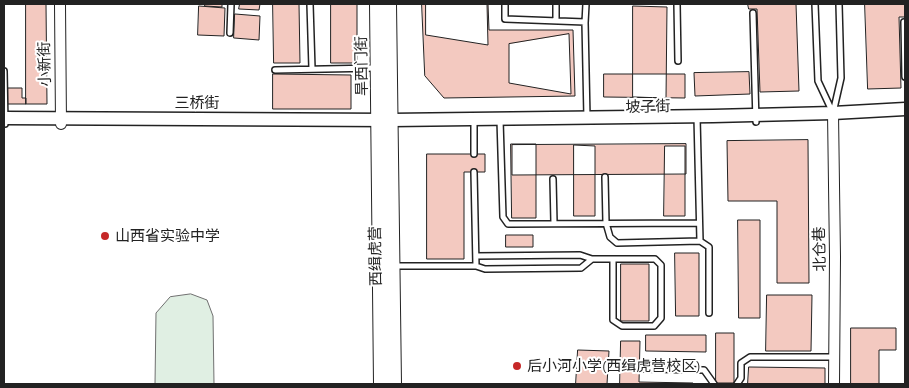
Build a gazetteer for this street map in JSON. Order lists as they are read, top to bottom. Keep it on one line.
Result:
{"streets":{"main road":["旱西门街","西缉虎营"],"street":["小新街","三桥街","坡子街","北仓巷"]},"crossings":[["小新街","三桥街"],["旱西门街","三桥街"],["旱西门街","坡子街"],["旱西门街","西缉虎营"],["三桥街","坡子街"],["三桥街","西缉虎营"],["坡子街","北仓巷"],["坡子街","西缉虎营"]],"places":["山西省实验中学","后小河小学(西缉虎营校区)"]}
